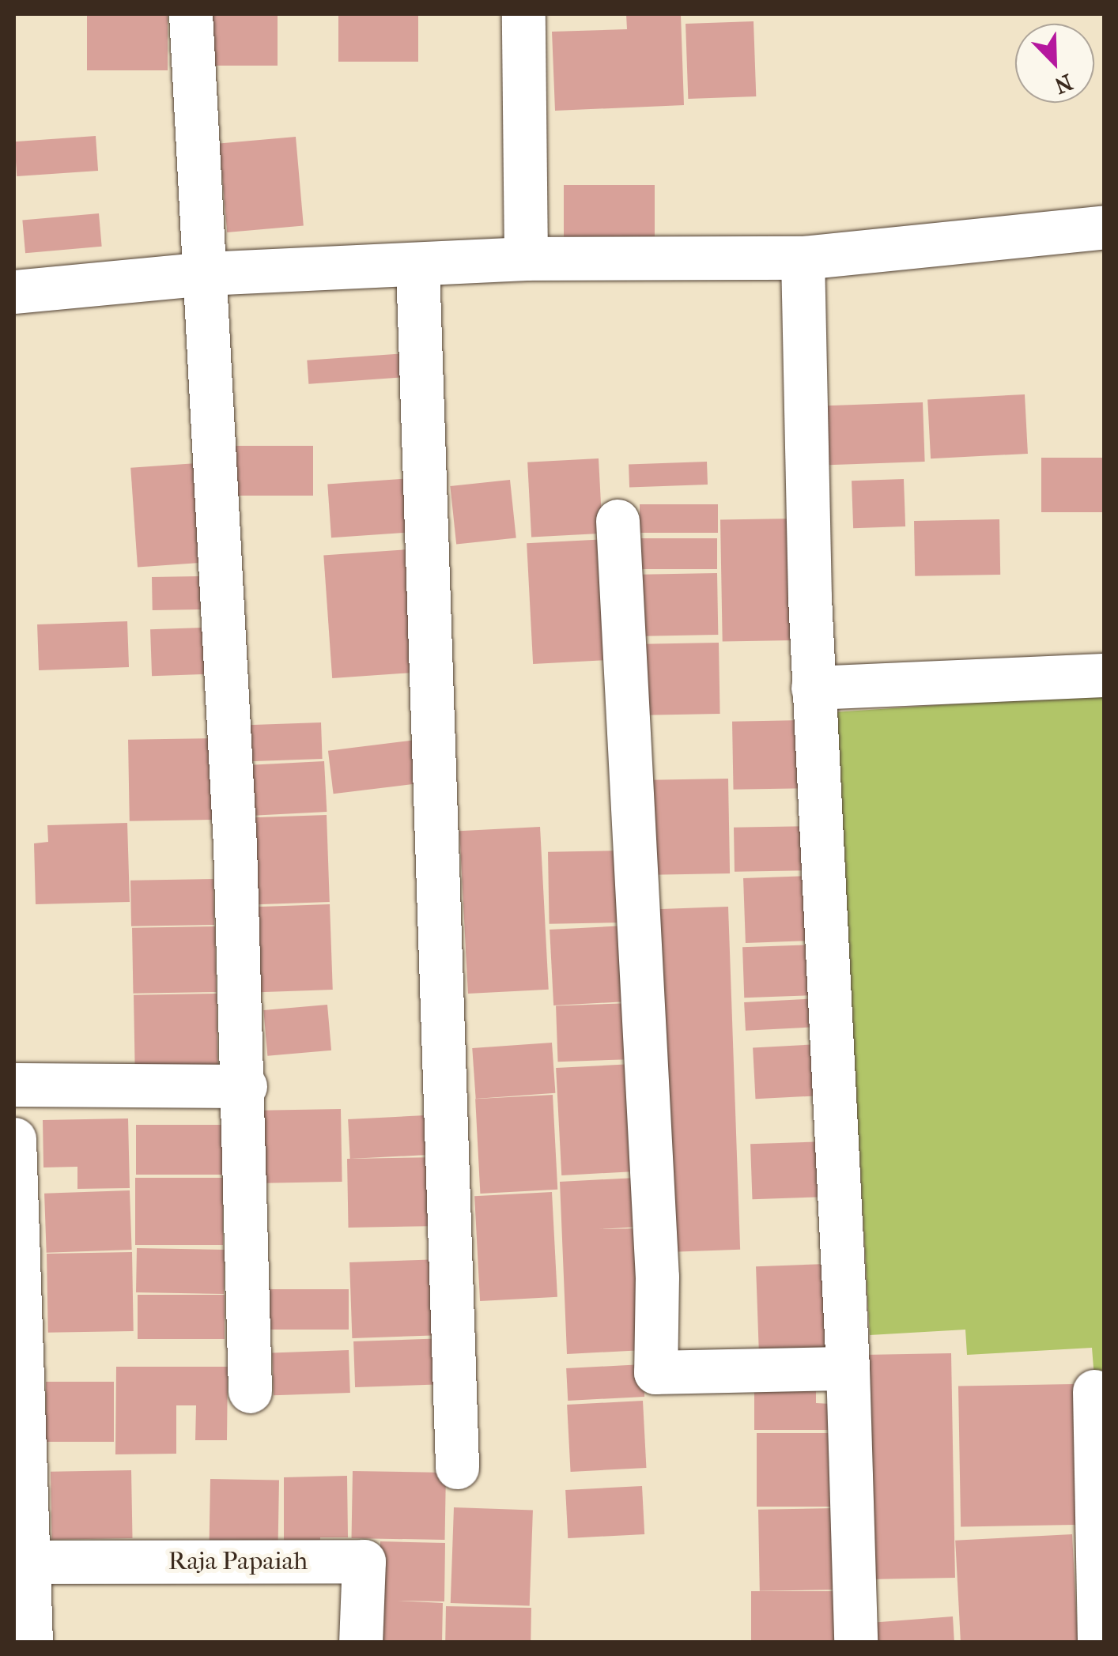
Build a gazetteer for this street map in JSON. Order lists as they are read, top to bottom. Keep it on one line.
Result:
{"streets":{"street":["Raja Papaiah"]},"north":"bottom right"}
